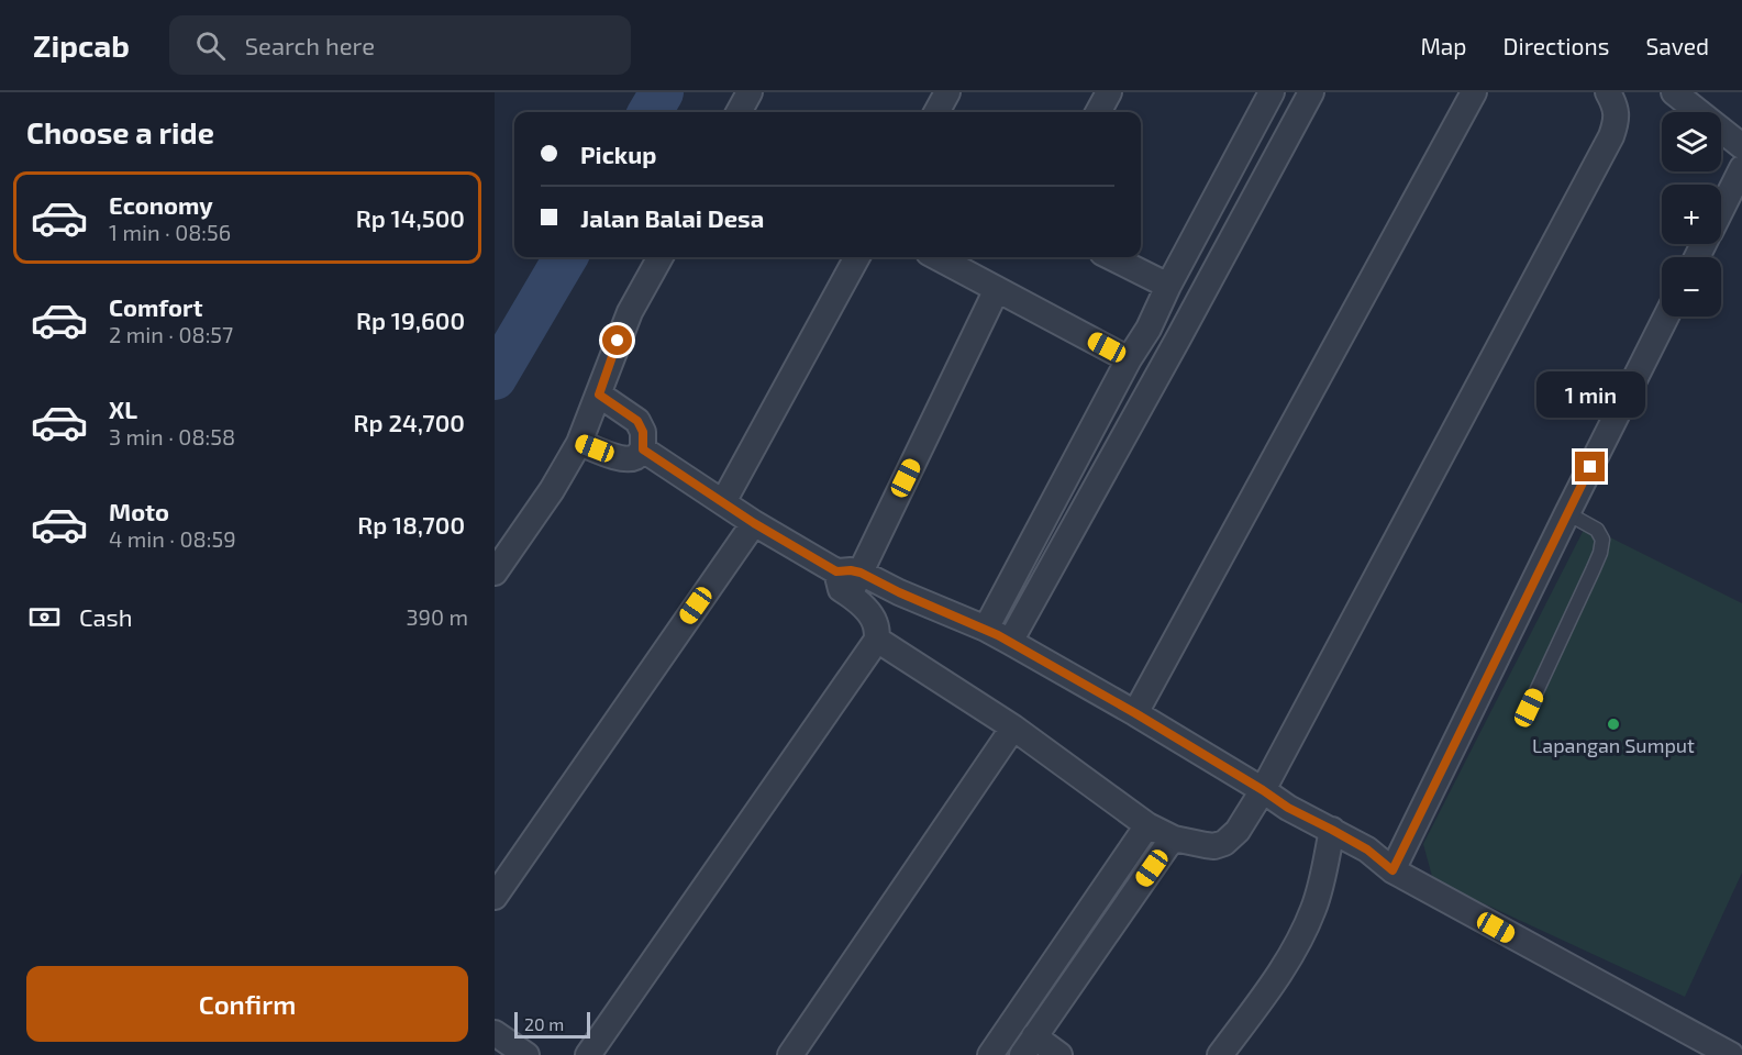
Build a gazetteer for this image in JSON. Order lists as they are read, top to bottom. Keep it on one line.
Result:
{"places":["Lapangan Sumput"],"scale_bar":"20 m","page":{"header":"Zipcab","search":"Search here","nav":["Map","Directions","Saved"],"heading":"Choose a ride","map_buttons":["+","−"],"banner":["Pickup","Jalan Balai Desa"],"list":[{"name":"Economy","note":"1 min · 08:56","value":"Rp 14,500"},{"name":"Comfort","note":"2 min · 08:57","value":"Rp 19,600"},{"name":"XL","note":"3 min · 08:58","value":"Rp 24,700"},{"name":"Moto","note":"4 min · 08:59","value":"Rp 18,700"}],"bubble":"1 min","pay":["Cash","390 m"],"buttons":"Confirm","scale":"20 m"}}
